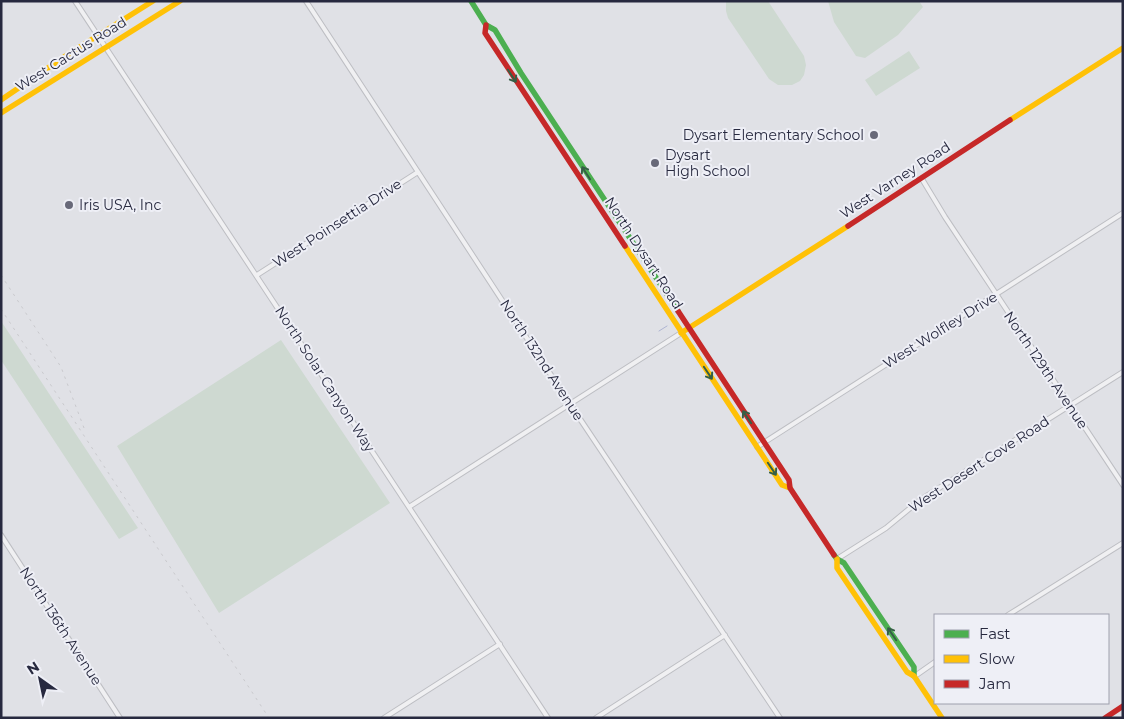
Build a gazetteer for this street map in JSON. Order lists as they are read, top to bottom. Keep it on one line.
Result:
{"streets":{"main road":["West Cactus Road","West Varney Road","North Dysart Road"],"street":["West Poinsettia Drive","West Wolfley Drive","North 132nd Avenue","North 129th Avenue","North Solar Canyon Way","West Desert Cove Road","North 136th Avenue"]},"crossings":[["West Cactus Road","North Solar Canyon Way"],["West Varney Road","North Dysart Road"],["West Varney Road","North 129th Avenue"],["West Poinsettia Drive","North 132nd Avenue"],["West Poinsettia Drive","North Solar Canyon Way"],["North Dysart Road","West Wolfley Drive"],["North Dysart Road","West Desert Cove Road"],["West Wolfley Drive","North 129th Avenue"],["North 129th Avenue","West Desert Cove Road"]],"places":["Dysart Elementary School","Dysart High School","Iris USA, Inc"],"legend":["Fast","Slow","Jam"],"north":"top left"}
